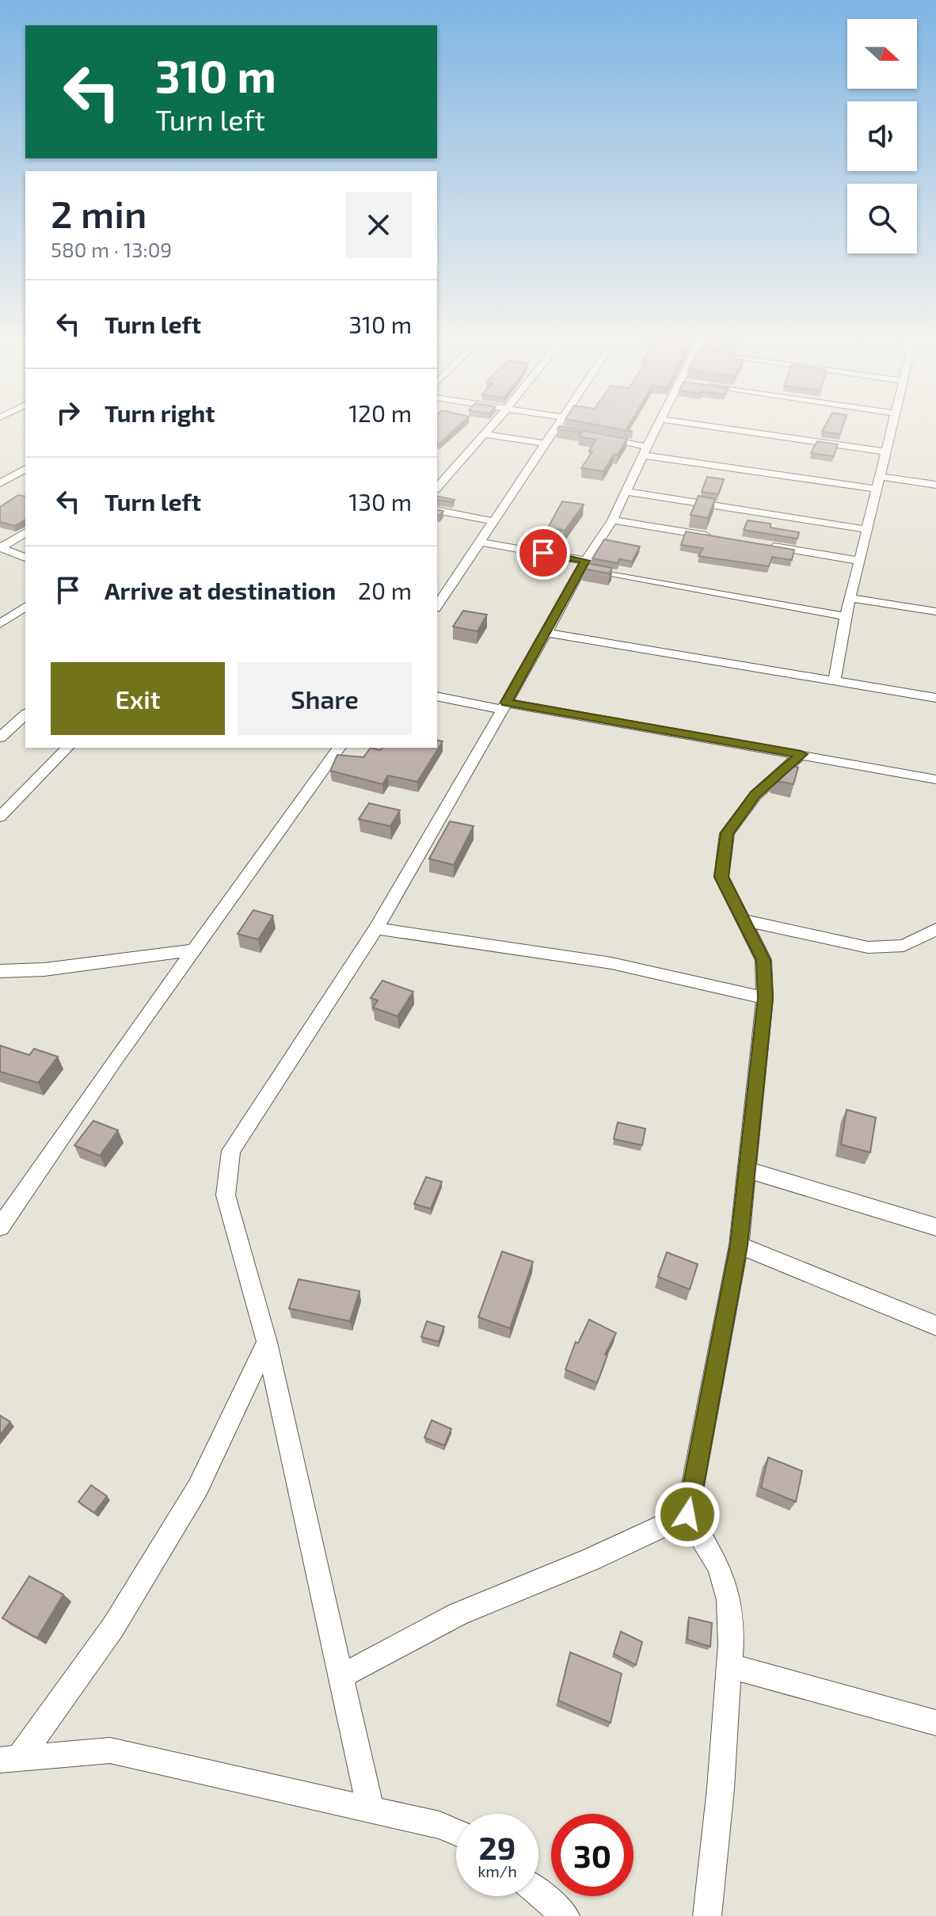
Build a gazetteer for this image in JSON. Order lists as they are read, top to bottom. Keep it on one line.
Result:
{"north":"right","page":{"turn":["310 m","Turn left"],"heading":["2 min","580 m · 13:09"],"list":[{"name":"Turn left","value":"310 m"},{"name":"Turn right","value":"120 m"},{"name":"Turn left","value":"130 m"},{"name":"Arrive at destination","value":"20 m"}],"buttons":["Exit","Share"],"speed":"29 km/h","limit":"30"}}
